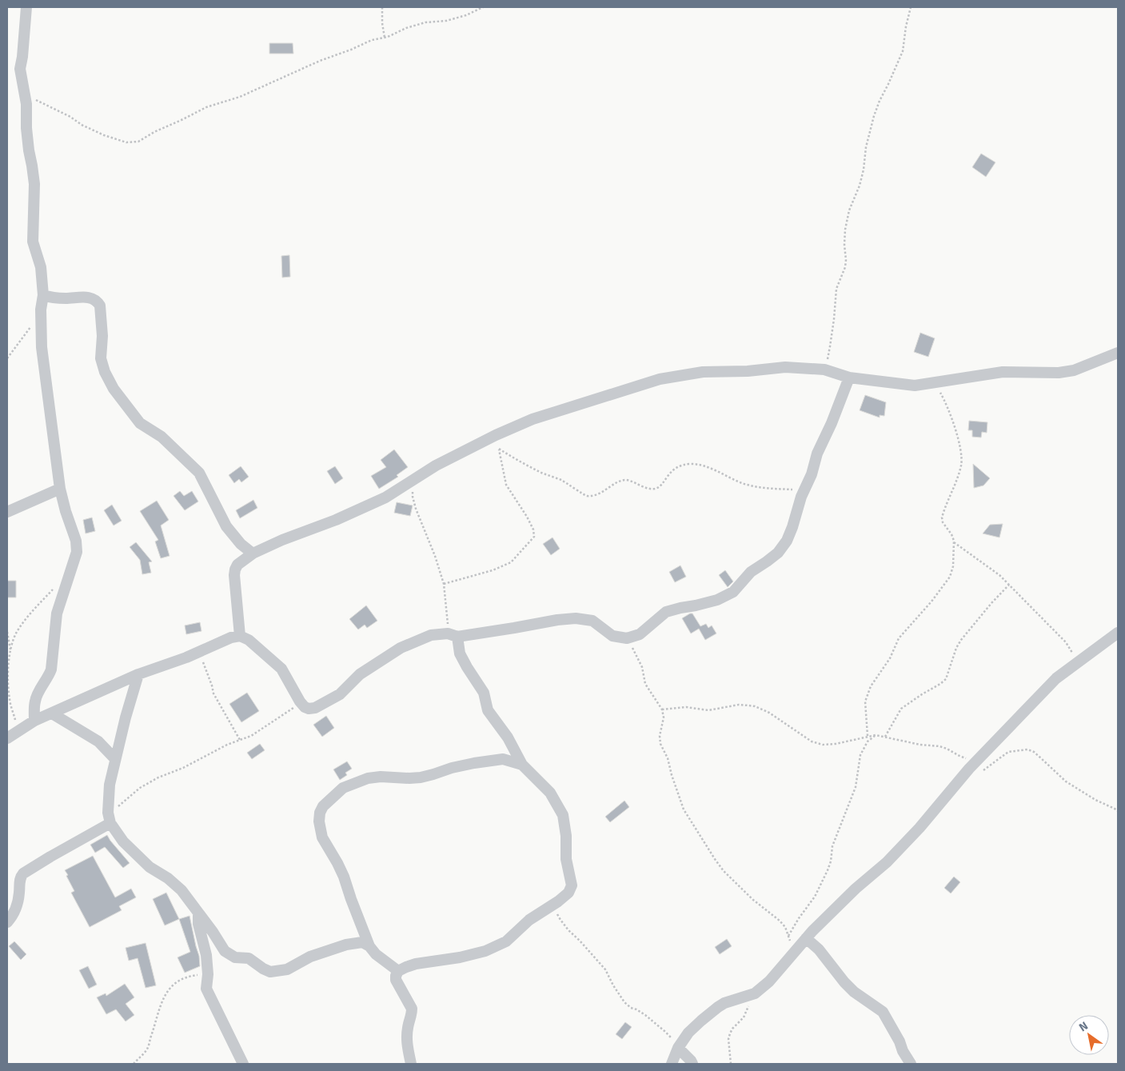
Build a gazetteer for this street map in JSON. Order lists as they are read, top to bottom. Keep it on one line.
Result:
{"north":"top left"}
